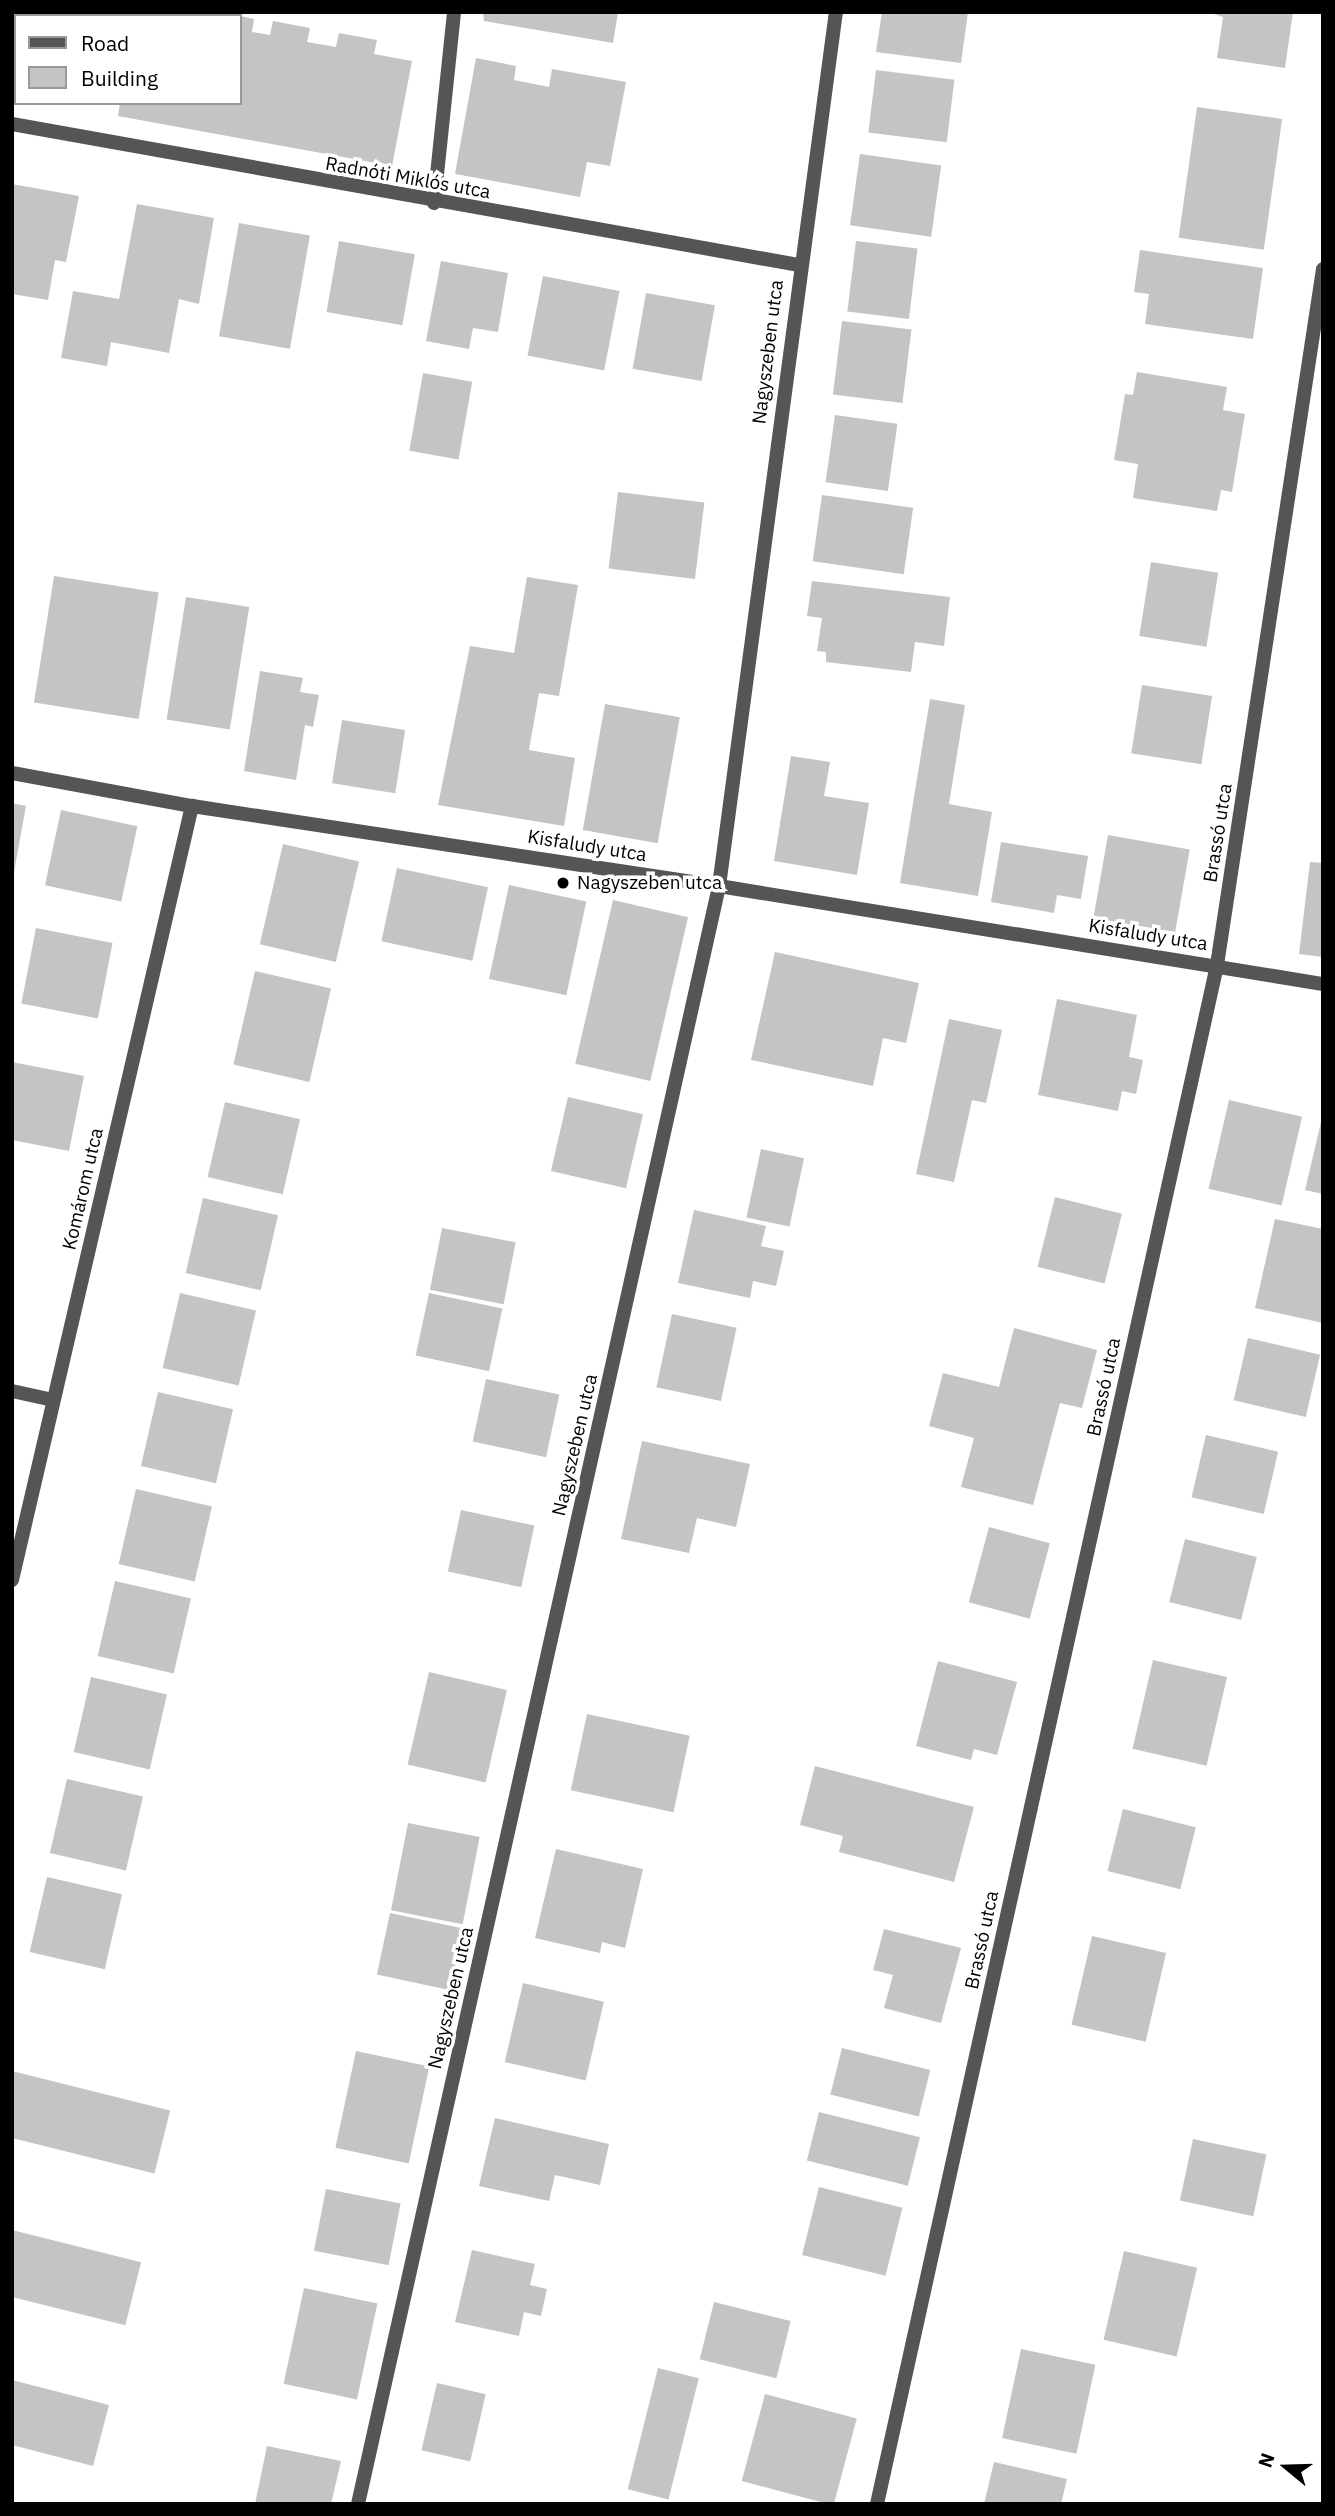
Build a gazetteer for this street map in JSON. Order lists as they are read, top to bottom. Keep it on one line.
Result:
{"streets":{"street":["Radnóti Miklós utca","Nagyszeben utca","Brassó utca","Kisfaludy utca","Komárom utca"]},"crossings":[["Radnóti Miklós utca","Nagyszeben utca"],["Nagyszeben utca","Kisfaludy utca"],["Brassó utca","Kisfaludy utca"],["Kisfaludy utca","Komárom utca"]],"places":["Nagyszeben utca"],"legend":["Road","Building"],"north":"left"}
